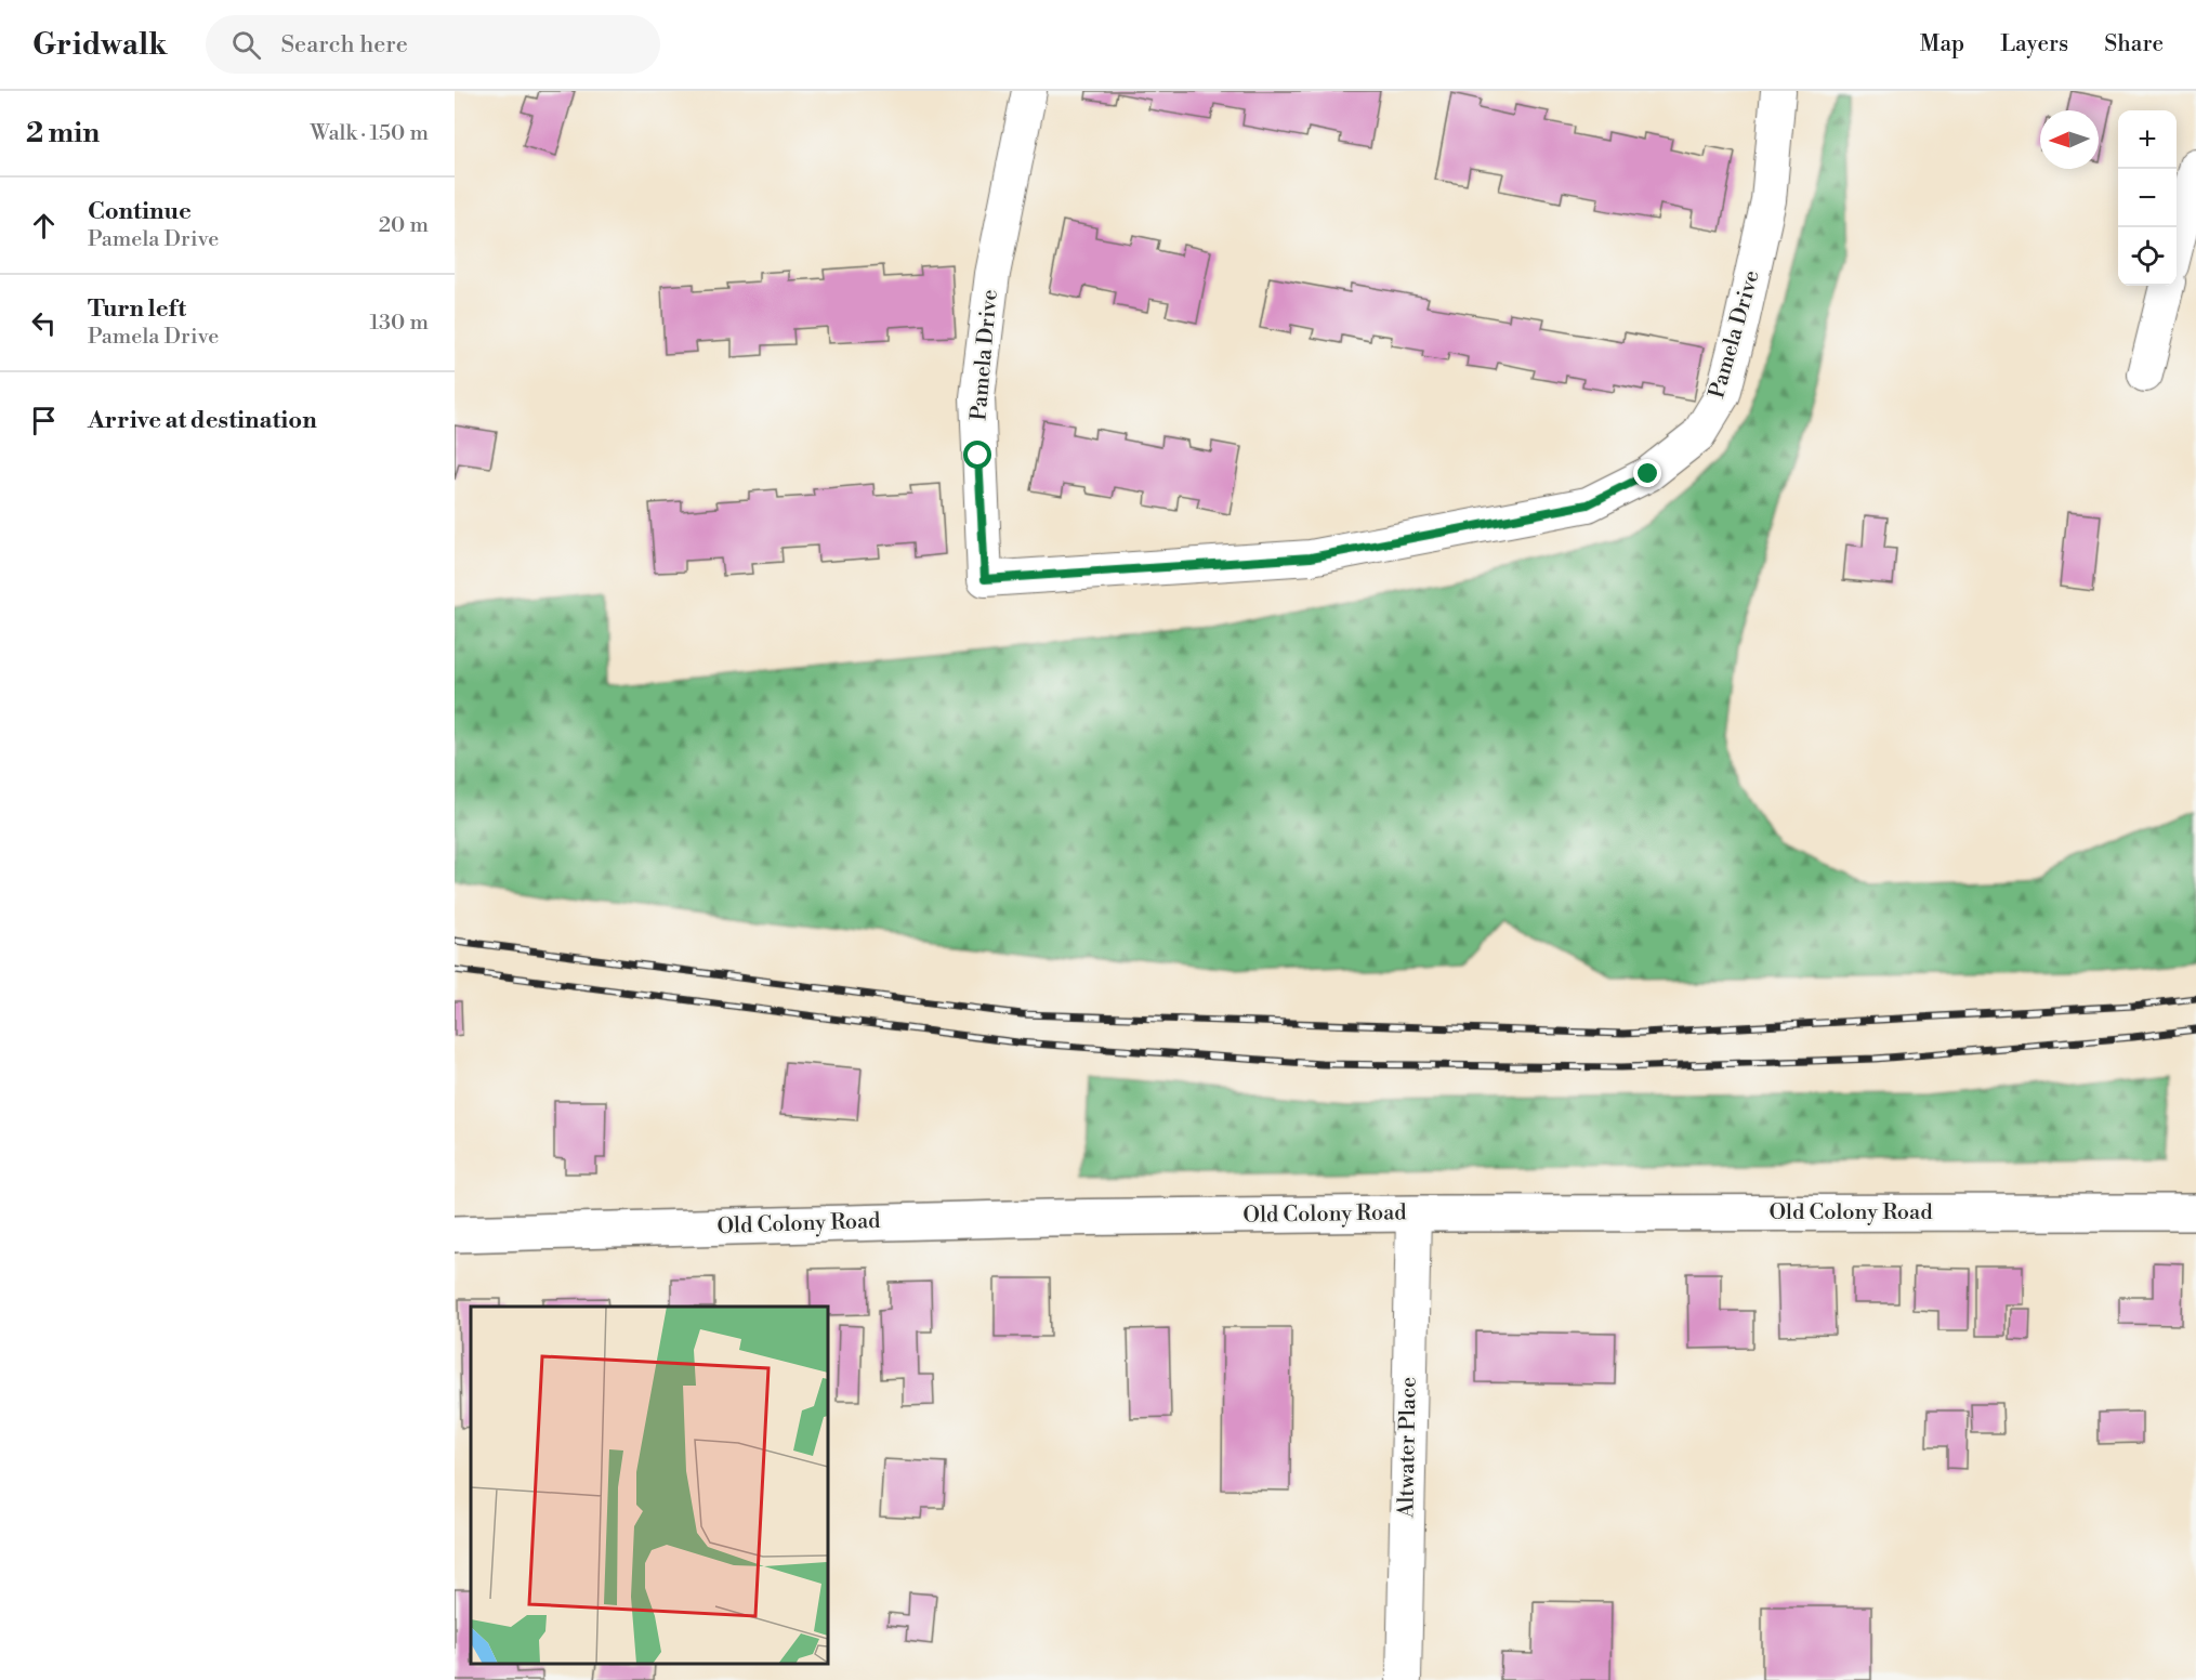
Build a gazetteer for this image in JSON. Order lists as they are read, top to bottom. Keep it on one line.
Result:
{"streets":{"main road":["Old Colony Road"],"street":["Pamela Drive","Altwater Place"]},"crossings":[["Old Colony Road","Altwater Place"]],"north":"left","page":{"header":"Gridwalk","search":"Search here","nav":["Map","Layers","Share"],"heading":["2 min","Walk · 150 m"],"map_buttons":["+","−"],"list":[["Continue","Pamela Drive","20 m"],["Turn left","Pamela Drive","130 m"],"Arrive at destination"]}}
